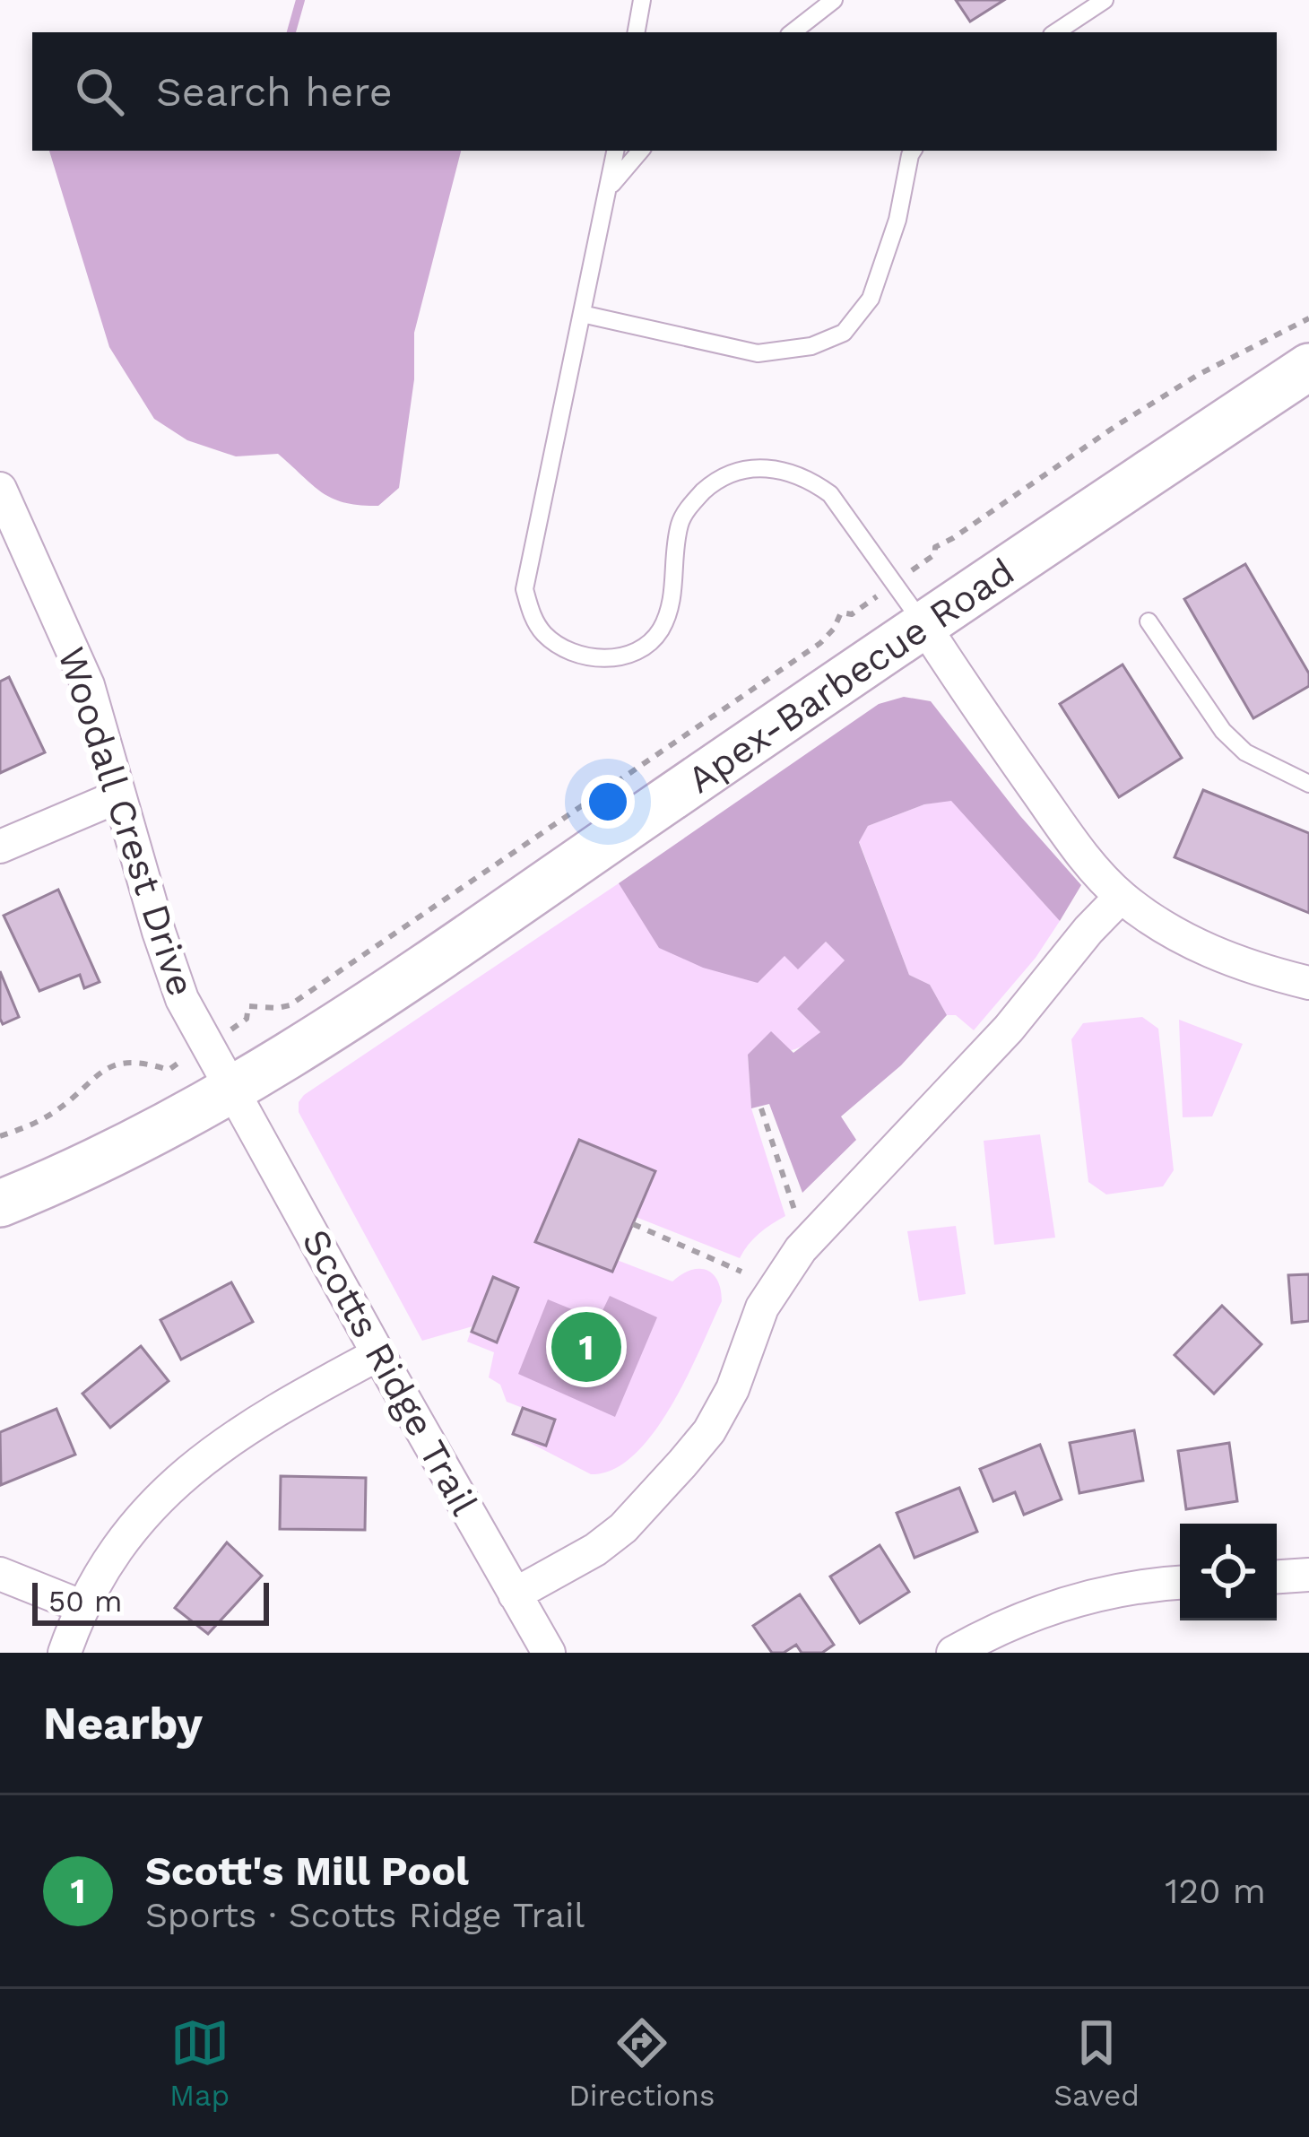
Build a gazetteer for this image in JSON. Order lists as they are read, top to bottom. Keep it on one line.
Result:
{"streets":{"street":["Apex-Barbecue Road","Woodall Crest Drive","Scotts Ridge Trail"]},"crossings":[["Apex-Barbecue Road","Woodall Crest Drive"],["Apex-Barbecue Road","Scotts Ridge Trail"],["Woodall Crest Drive","Scotts Ridge Trail"]],"scale_bar":"50 m","page":{"search":"Search here","pins":"1","scale":"50 m","heading":"Nearby","list":[{"mark":"1","name":"Scott's Mill Pool","note":"Sports · Scotts Ridge Trail","value":"120 m"}],"nav":["Map","Directions","Saved"]}}
